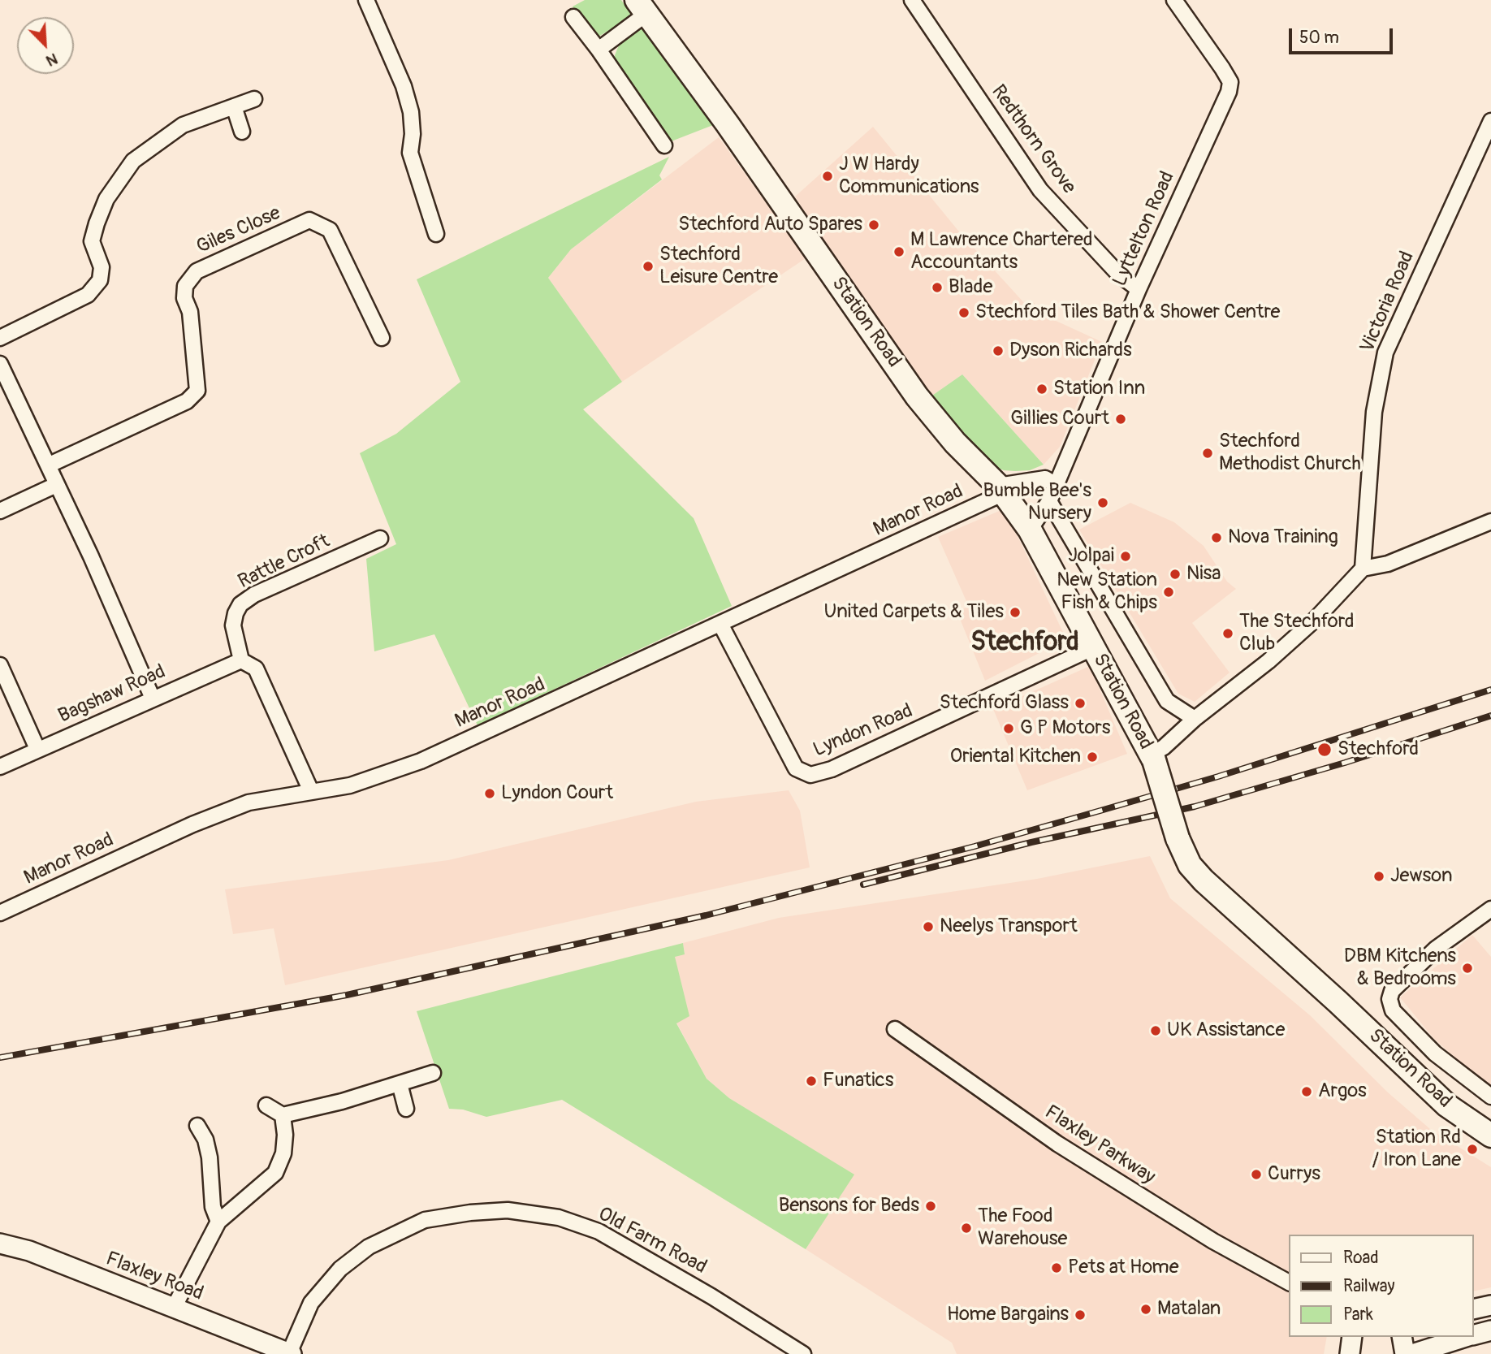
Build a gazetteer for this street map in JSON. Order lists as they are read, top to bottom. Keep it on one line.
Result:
{"streets":{"main road":["Station Road"],"street":["Redthorn Grove","Lyttelton Road","Giles Close","Victoria Road","Manor Road","Rattle Croft","Bagshaw Road","Lyndon Road","Flaxley Parkway","Old Farm Road","Flaxley Road"]},"crossings":[["Redthorn Grove","Lyttelton Road"],["Lyttelton Road","Station Road"],["Station Road","Manor Road"],["Station Road","Lyndon Road"],["Manor Road","Lyndon Road"],["Rattle Croft","Bagshaw Road"],["Old Farm Road","Flaxley Road"]],"districts":["Stechford"],"places":["J W Hardy Communications","Stechford Auto Spares","M Lawrence Chartered Accountants","Stechford Leisure Centre","Blade","Stechford Tiles Bath & Shower Centre","Dyson Richards","Station Inn","Gillies Court","Stechford Methodist Church","Bumble Bee's Nursery","Nova Training","Jolpai","Nisa","New Station Fish & Chips","United Carpets & Tiles","The Stechford Club","Stechford Glass","G P Motors","Stechford","Oriental Kitchen","Lyndon Court","Jewson","Neelys Transport","DBM Kitchens & Bedrooms","UK Assistance","Funatics","Argos","Station Rd / Iron Lane","Currys","Bensons for Beds","The Food Warehouse","Pets at Home","Matalan","Home Bargains"],"legend":["Road","Railway","Park"],"scale_bar":"50 m","north":"bottom right"}
